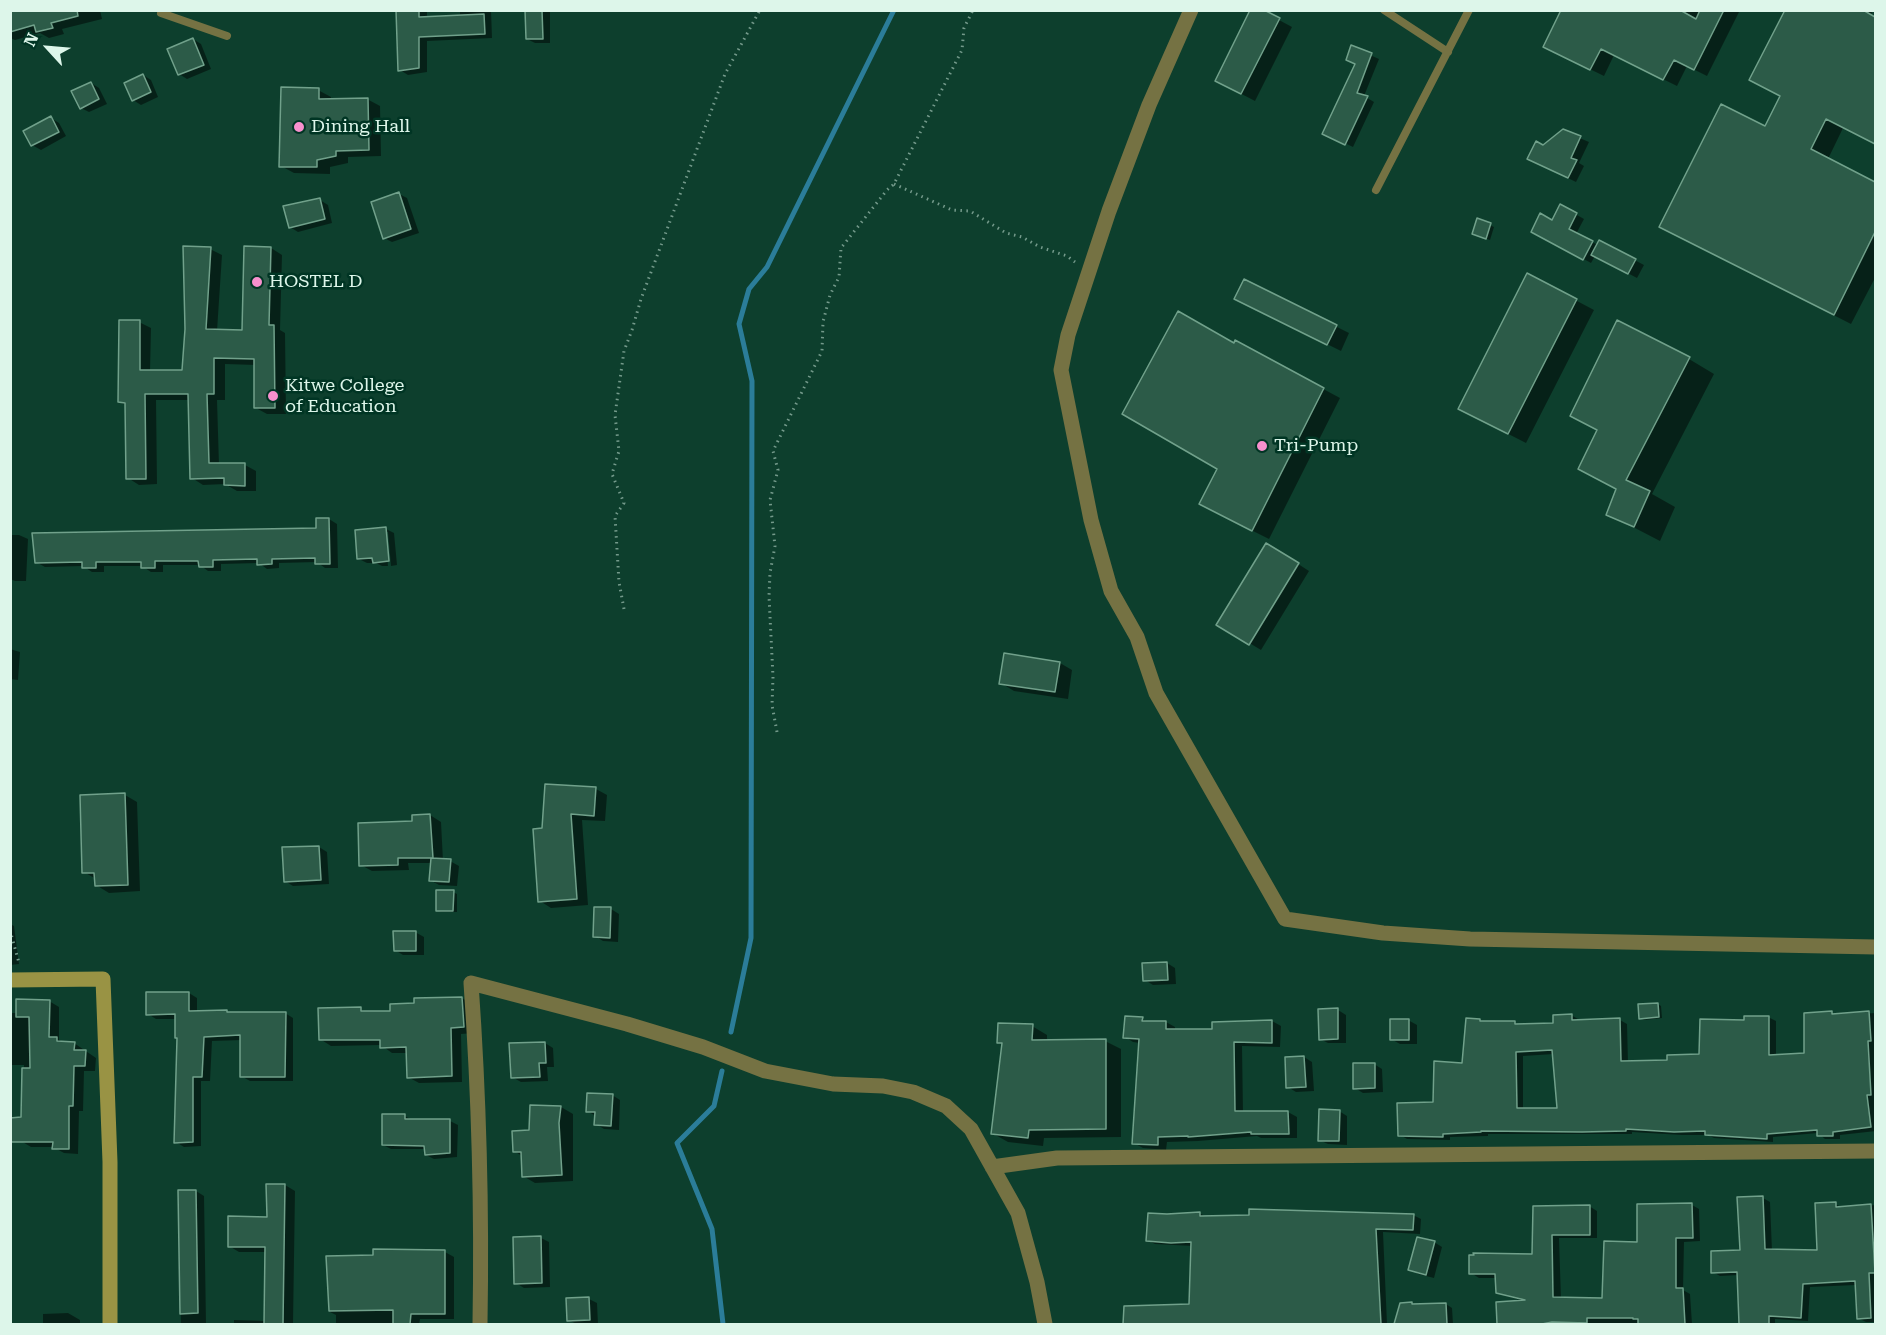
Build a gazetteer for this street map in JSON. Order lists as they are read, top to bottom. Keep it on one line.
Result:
{"places":["Dining Hall","HOSTEL D","Kitwe College of Education","Tri-Pump"],"north":"top left"}
